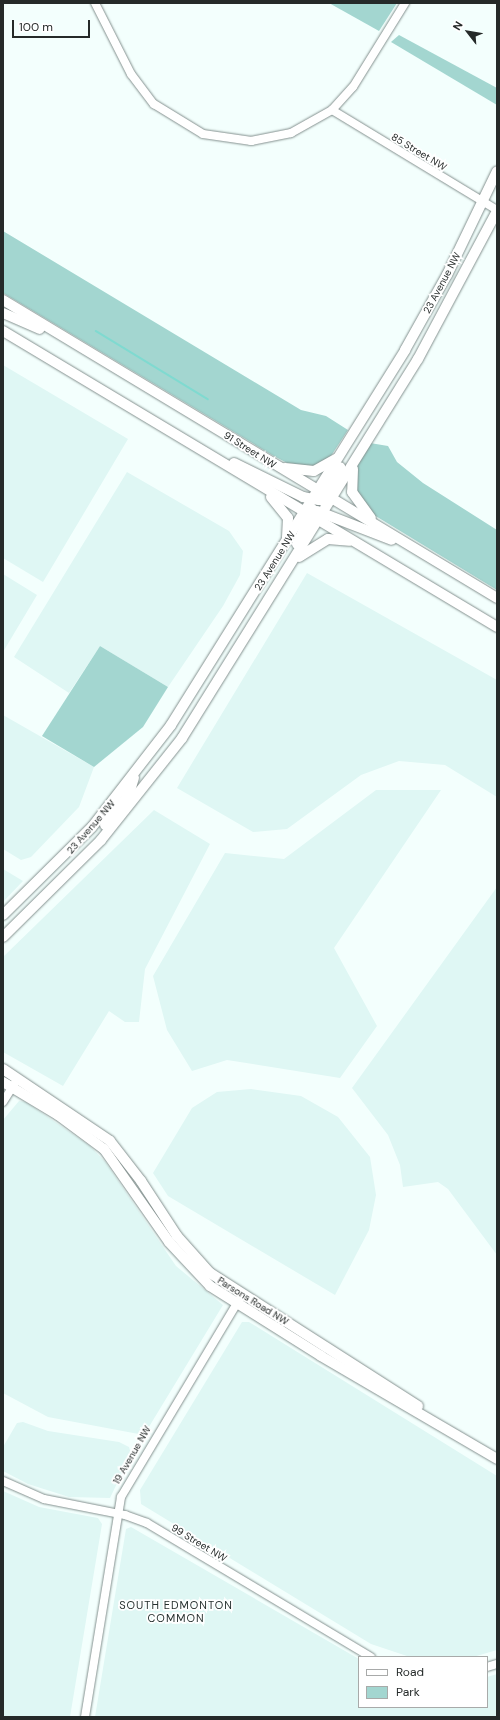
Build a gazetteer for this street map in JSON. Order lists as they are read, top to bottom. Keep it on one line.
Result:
{"streets":{"main road":["23 Avenue NW","91 Street NW","Parsons Road NW"],"street":["85 Street NW","19 Avenue NW","99 Street NW"]},"crossings":[["85 Street NW","23 Avenue NW"],["23 Avenue NW","91 Street NW"],["Parsons Road NW","19 Avenue NW"],["19 Avenue NW","99 Street NW"]],"districts":["SOUTH EDMONTON COMMON"],"legend":["Road","Park"],"scale_bar":"100 m","north":"top left"}
